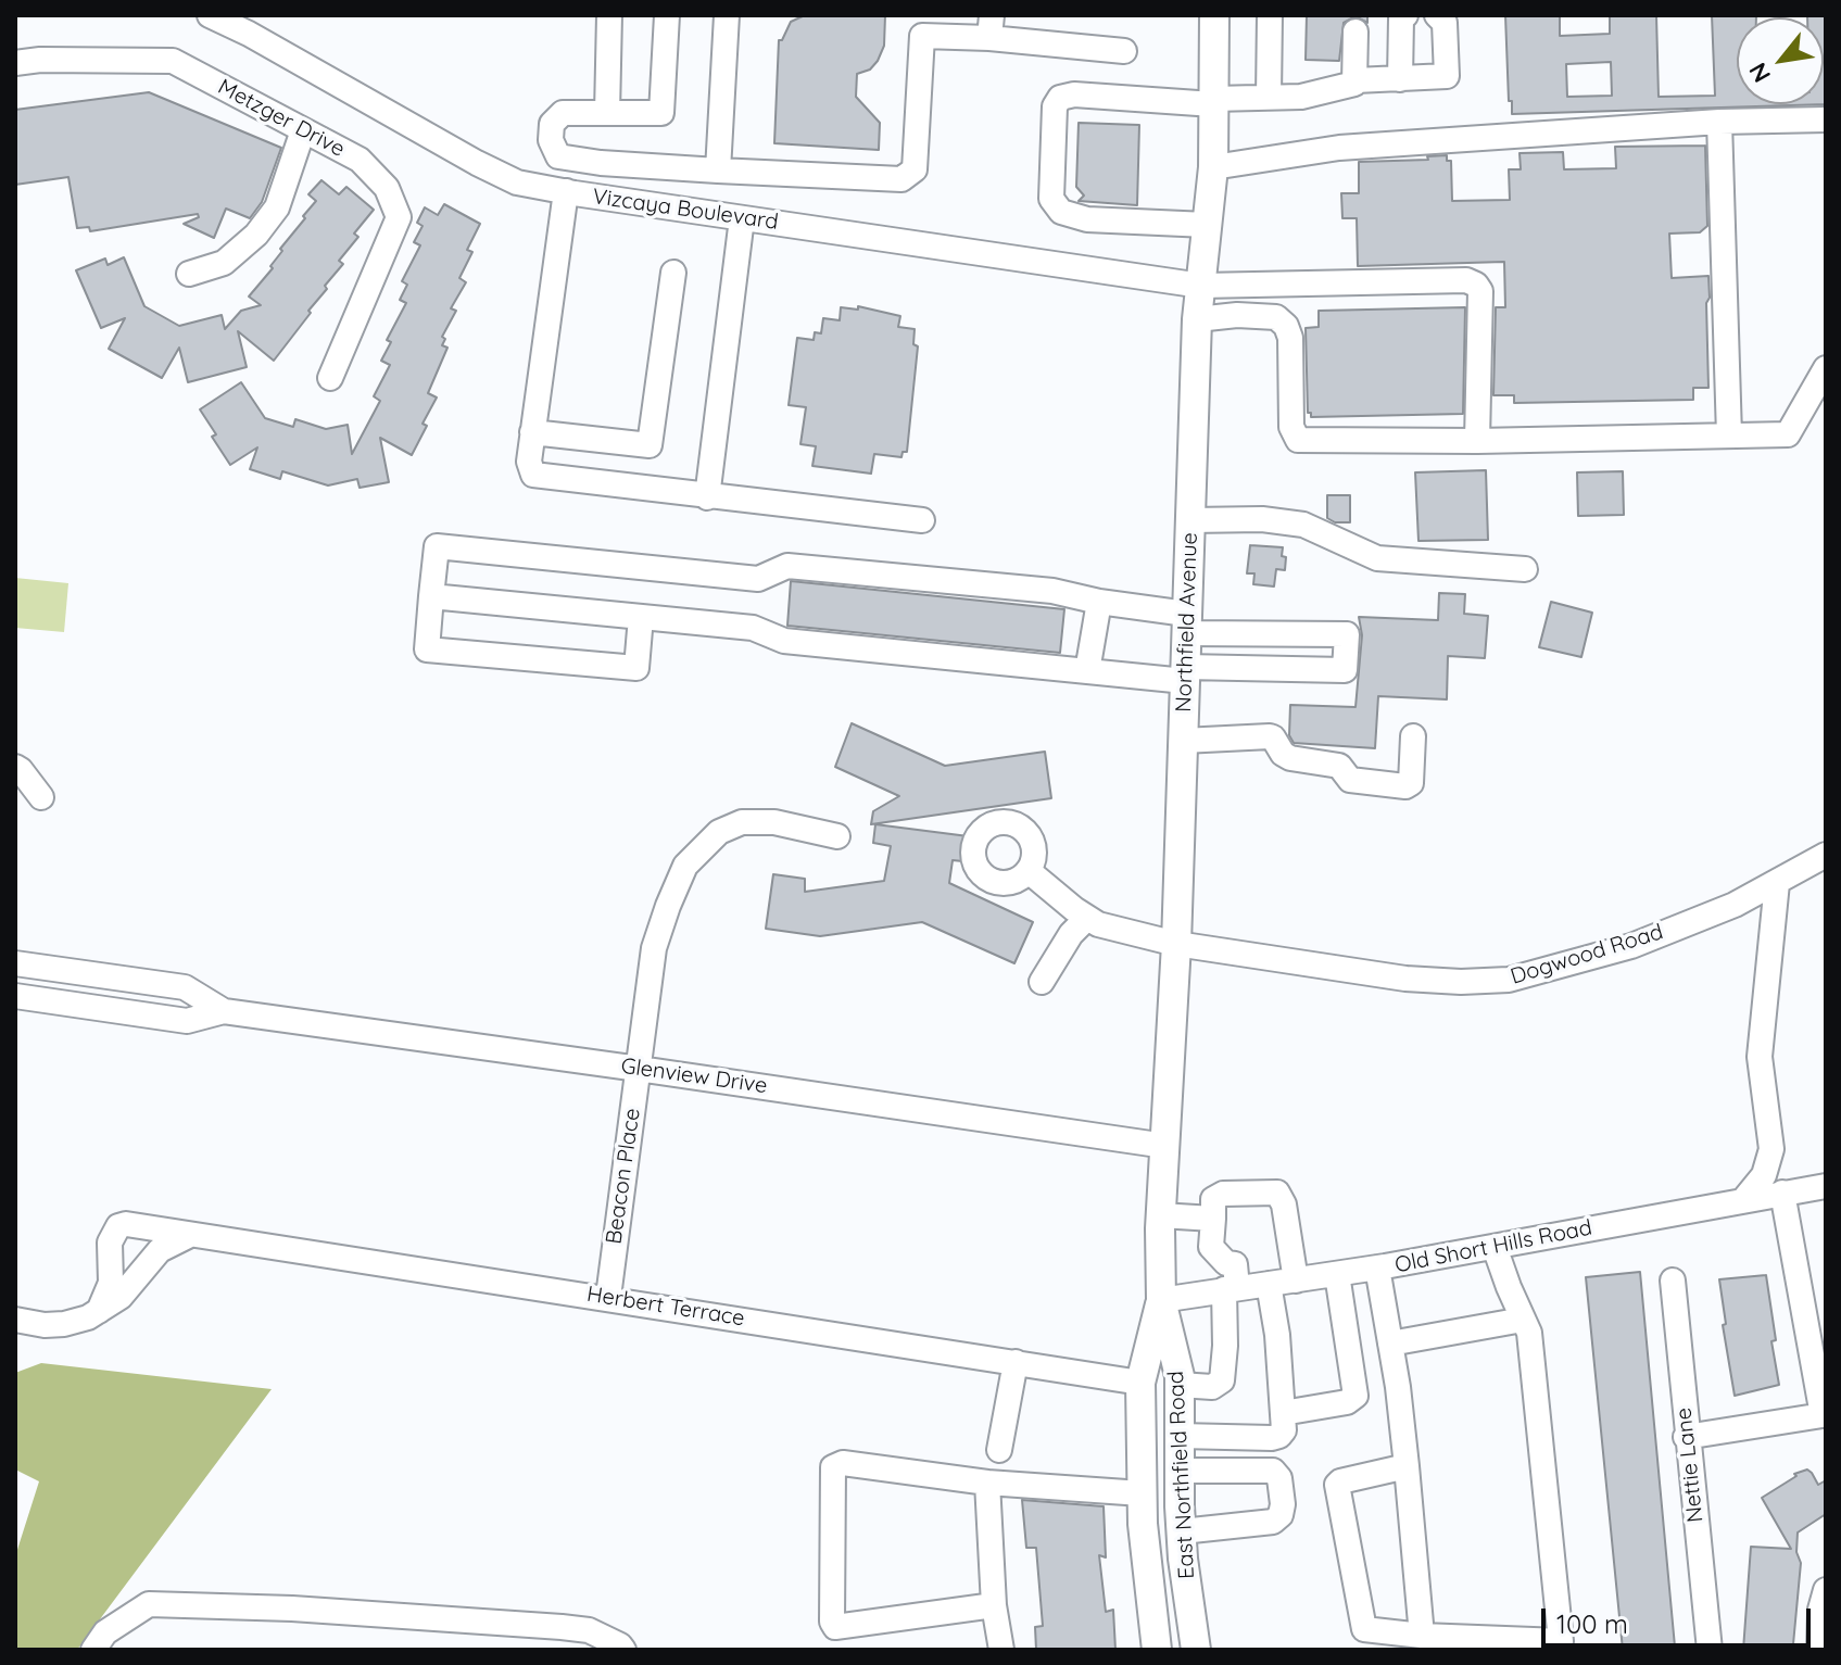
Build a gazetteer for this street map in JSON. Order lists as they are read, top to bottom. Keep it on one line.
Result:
{"streets":{"main road":["Northfield Avenue","East Northfield Road"],"street":["Metzger Drive","Vizcaya Boulevard","Dogwood Road","Glenview Drive","Beacon Place","Old Short Hills Road","Herbert Terrace","Nettie Lane"]},"crossings":[["Vizcaya Boulevard","Northfield Avenue"],["Northfield Avenue","Dogwood Road"],["Northfield Avenue","Glenview Drive"],["Northfield Avenue","East Northfield Road"],["Glenview Drive","Beacon Place"],["Beacon Place","Herbert Terrace"],["Old Short Hills Road","East Northfield Road"],["Herbert Terrace","East Northfield Road"]],"scale_bar":"100 m","north":"bottom left"}
